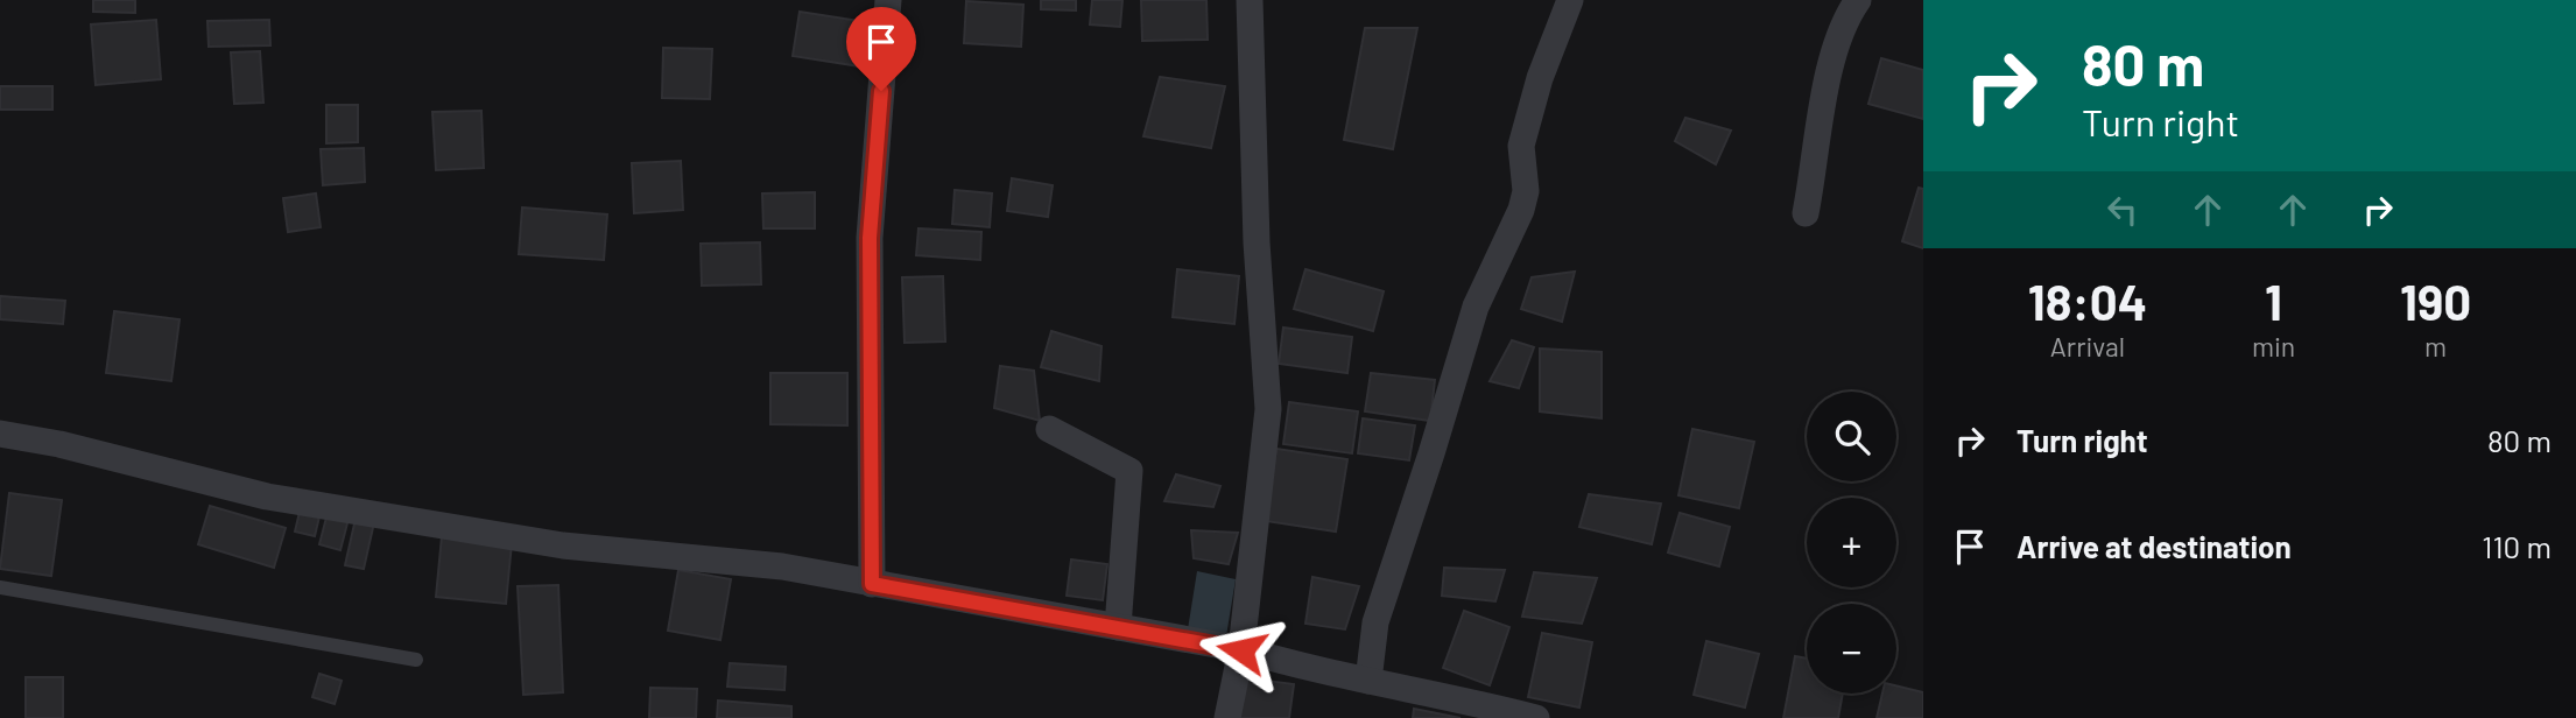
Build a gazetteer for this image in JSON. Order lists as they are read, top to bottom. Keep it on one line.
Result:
{"page":{"turn":["80 m","Turn right"],"eta":["18:04","Arrival","1","min","190","m"],"list":[{"name":"Turn right","value":"80 m"},{"name":"Arrive at destination","value":"110 m"}],"map_buttons":["+","−"]}}
